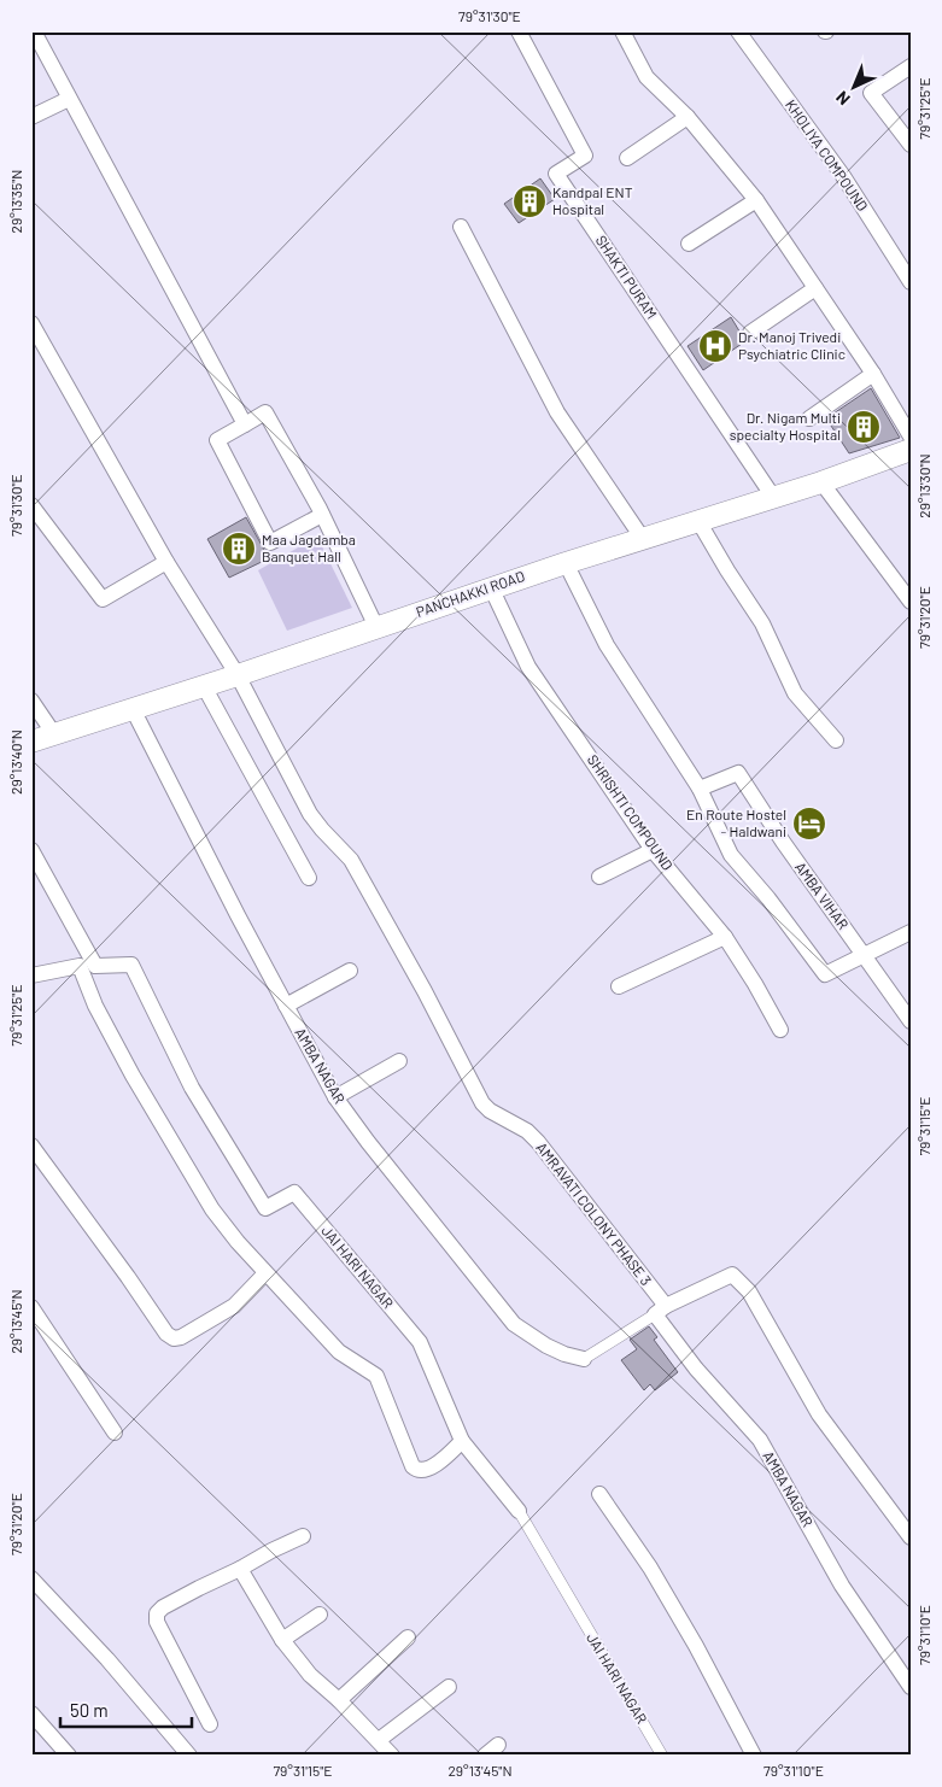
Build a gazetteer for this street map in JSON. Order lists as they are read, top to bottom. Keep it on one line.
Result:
{"streets":{"main road":["PANCHAKKI ROAD"],"street":["KHOLIYA COMPOUND","SHAKTI PURAM","SHRISHTI COMPOUND","AMBA VIHAR","AMBA NAGAR","AMRAVATI COLONY PHASE 3","JAI HARI NAGAR"]},"crossings":[["SHAKTI PURAM","PANCHAKKI ROAD"],["PANCHAKKI ROAD","SHRISHTI COMPOUND"],["PANCHAKKI ROAD","AMBA NAGAR"],["PANCHAKKI ROAD","AMRAVATI COLONY PHASE 3"],["AMBA NAGAR","AMRAVATI COLONY PHASE 3"]],"places":{"building":["Kandpal ENT Hospital","Dr. Nigam Multi specialty Hospital","Maa Jagdamba Banquet Hall"],"hospital":["Dr. Manoj Trivedi Psychiatric Clinic"],"hotel":["En Route Hostel - Haldwani"]},"scale_bar":"50 m","north":"bottom left","coordinates":["79°31'30\"E","79°31'25\"E","29°13'35\"N","29°13'30\"N","79°31'20\"E","29°13'40\"N","79°31'15\"E","29°13'45\"N","79°31'10\"E"]}
